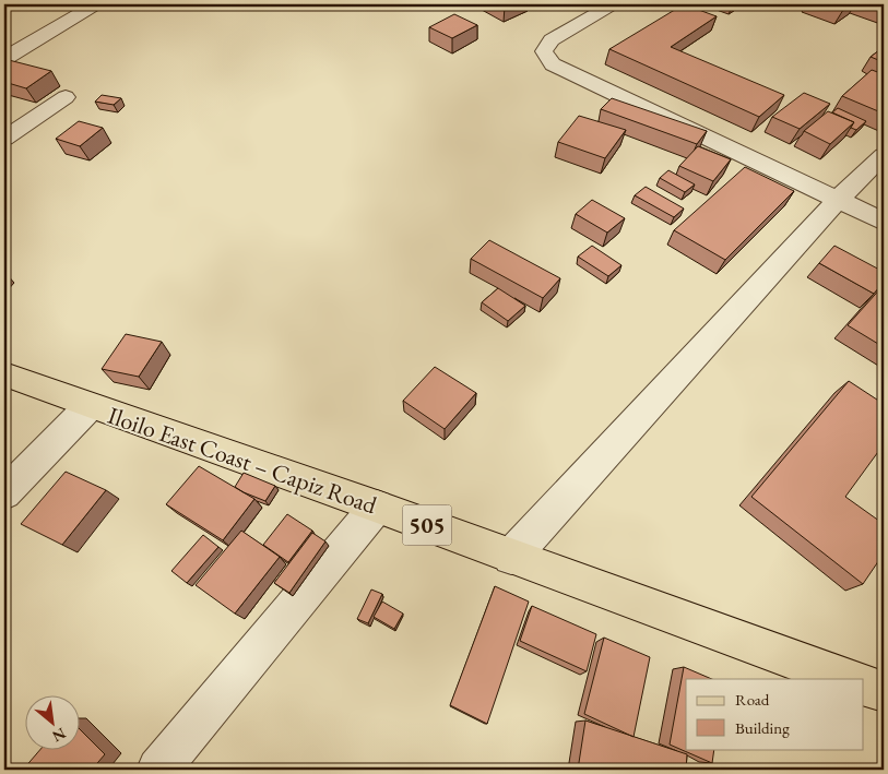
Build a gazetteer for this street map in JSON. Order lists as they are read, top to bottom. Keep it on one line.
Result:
{"streets":{"main road":["Iloilo East Coast – Capiz Road","505"]},"legend":["Road","Building"],"north":"bottom right"}
